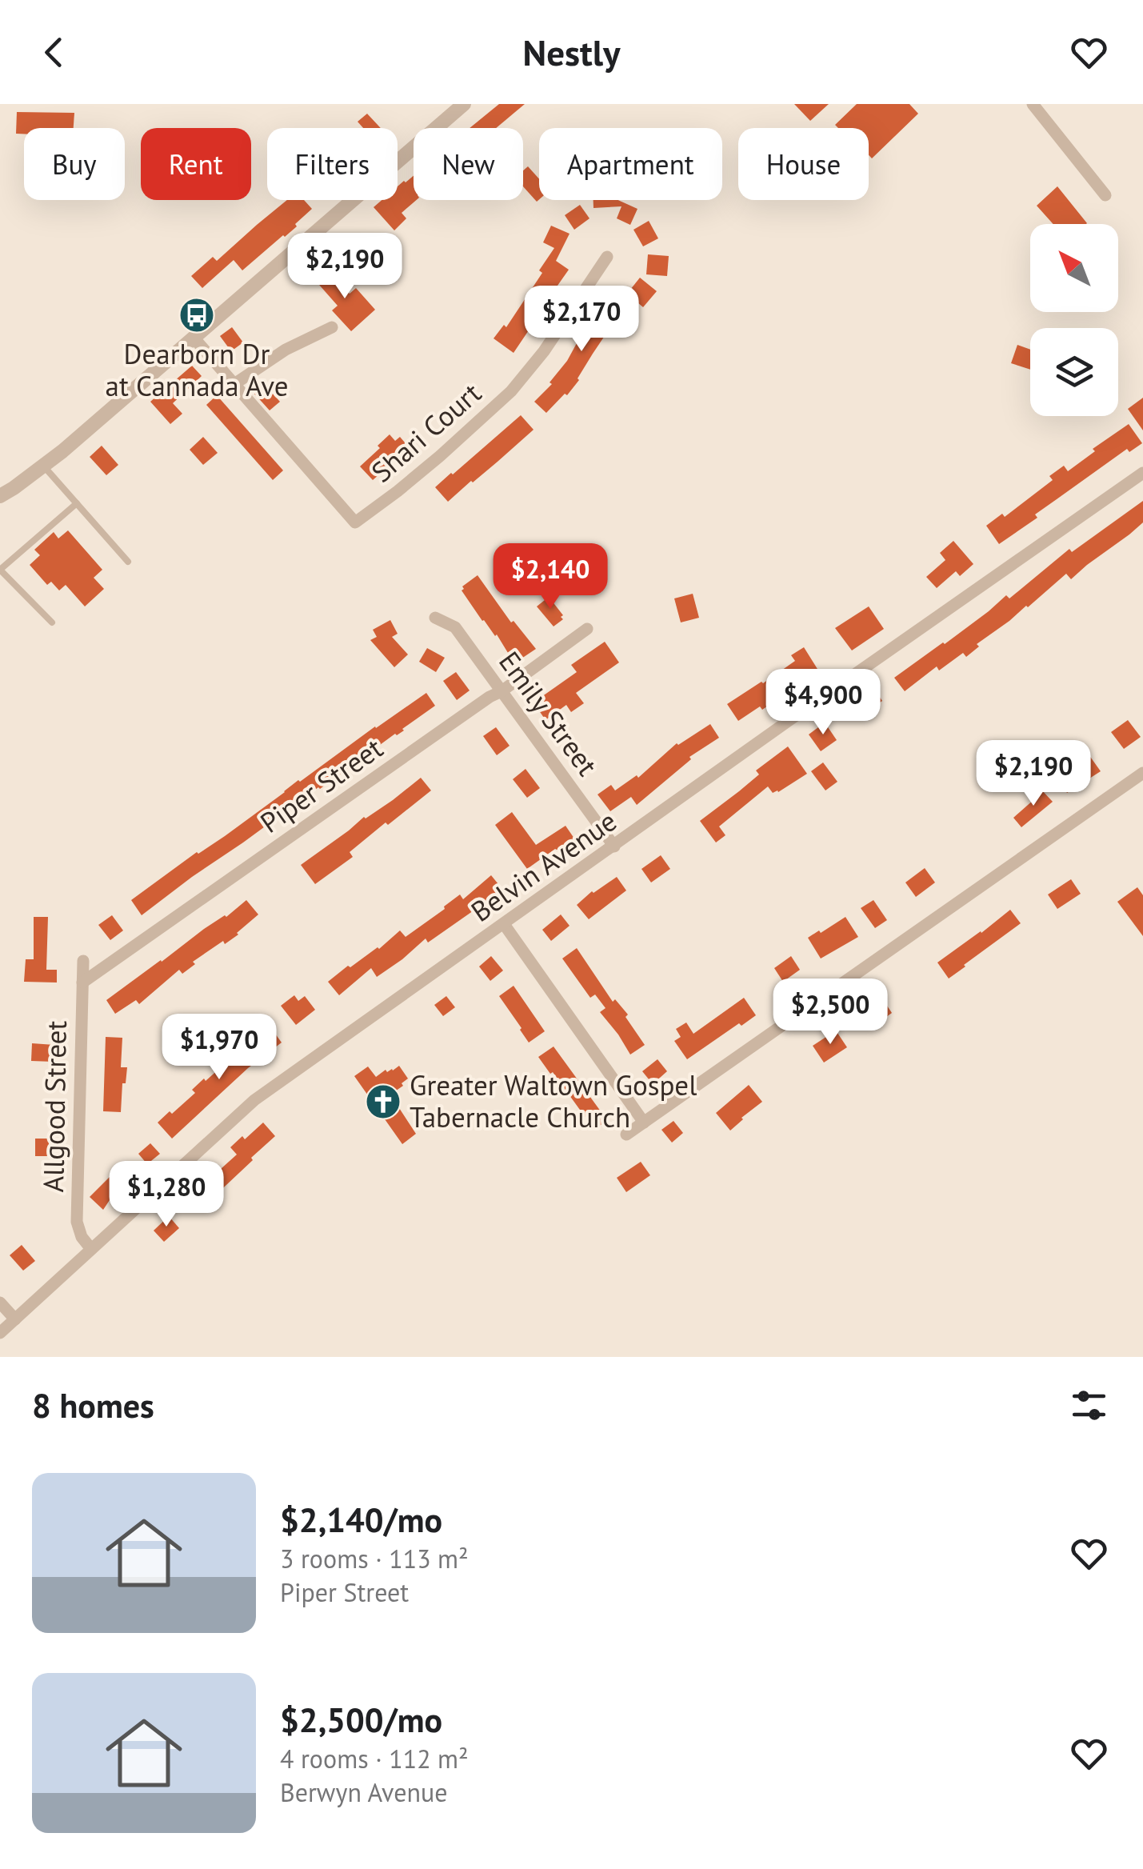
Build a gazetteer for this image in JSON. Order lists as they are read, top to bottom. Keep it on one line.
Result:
{"streets":{"street":["Shari Court","Emily Street","Piper Street","Belvin Avenue","Allgood Street"]},"crossings":[["Emily Street","Piper Street"],["Emily Street","Belvin Avenue"],["Piper Street","Allgood Street"],["Belvin Avenue","Allgood Street"]],"places":{"bus stop":["Dearborn Dr at Cannada Ave"],"church":["Greater Waltown Gospel Tabernacle Church"]},"north":"top left","page":{"header":"Nestly","chip":["Buy","Rent","Filters","New","Apartment","House"],"price":["$2,190","$2,170","$2,140","$4,900","$2,190","$2,500","$1,970","$1,280"],"heading":"8 homes","list":[{"name":"$2,140/mo","note":"3 rooms · 113 m² · Piper Street"},{"name":"$2,500/mo","note":"4 rooms · 112 m² · Berwyn Avenue"}]}}
